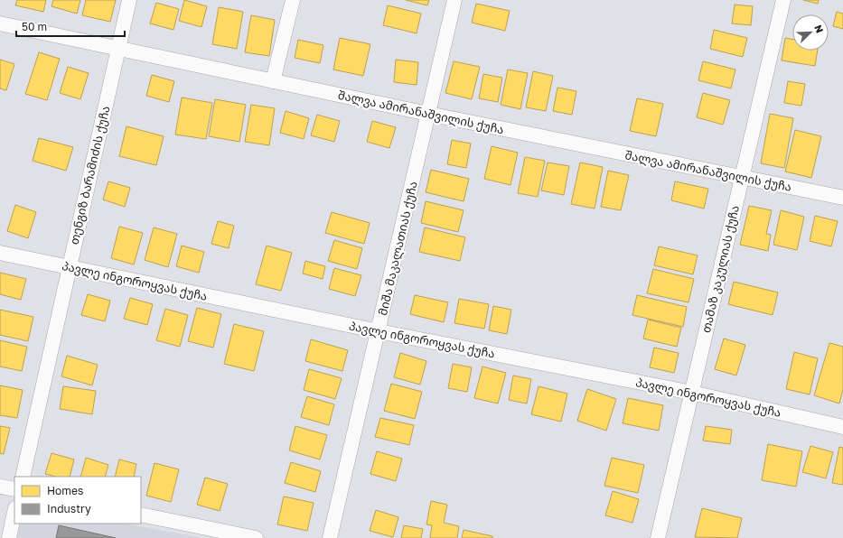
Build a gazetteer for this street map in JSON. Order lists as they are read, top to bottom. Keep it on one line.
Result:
{"streets":{"street":["შალვა ამირანაშვილის ქუჩა","თენგიზ ბარამიძის ქუჩა","მიშა მაკალათიას ქუჩა","თამაზ კაკულიას ქუჩა","პავლე ინგოროყვას ქუჩა"]},"crossings":[["შალვა ამირანაშვილის ქუჩა","თენგიზ ბარამიძის ქუჩა"],["შალვა ამირანაშვილის ქუჩა","მიშა მაკალათიას ქუჩა"],["შალვა ამირანაშვილის ქუჩა","თამაზ კაკულიას ქუჩა"],["თენგიზ ბარამიძის ქუჩა","პავლე ინგოროყვას ქუჩა"],["მიშა მაკალათიას ქუჩა","პავლე ინგოროყვას ქუჩა"],["თამაზ კაკულიას ქუჩა","პავლე ინგოროყვას ქუჩა"]],"legend":["Homes","Industry"],"scale_bar":"50 m","north":"top right"}
